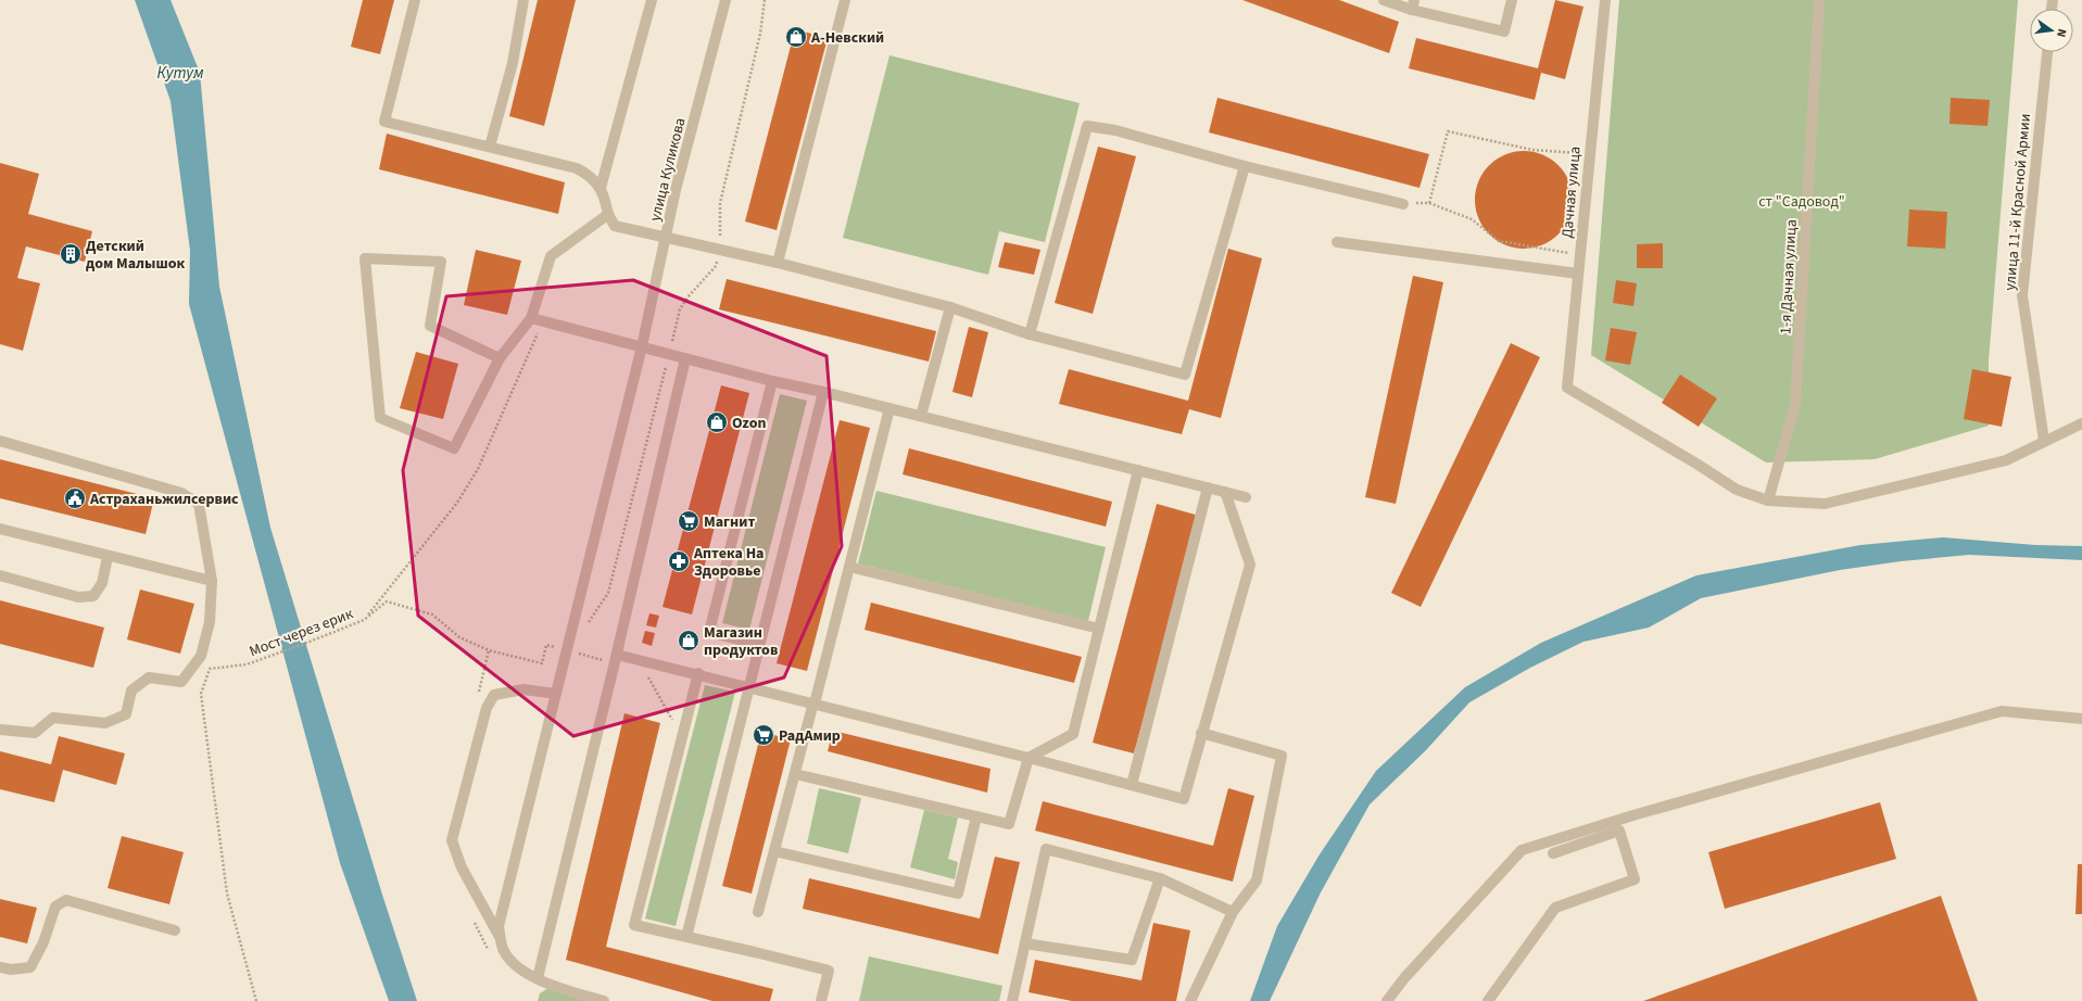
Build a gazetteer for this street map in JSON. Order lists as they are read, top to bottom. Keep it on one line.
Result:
{"streets":{"street":["улица Куликова","Дачная улица","улица 11-й Красной Армии","1-я Дачная улица"],"path":["Мост через ерик"]},"crossings":[["Дачная улица","1-я Дачная улица"]],"water":["Кутум"],"parks":["ст \"Садовод\""],"places":{"shop":["А-Невский","Ozon","Магазин продуктов"],"building":["Детский дом Малышок"],"public building":["Астраханьжилсервис"],"supermarket":["Магнит","РадАмир"],"pharmacy":["Аптека На Здоровье"]},"north":"right"}
